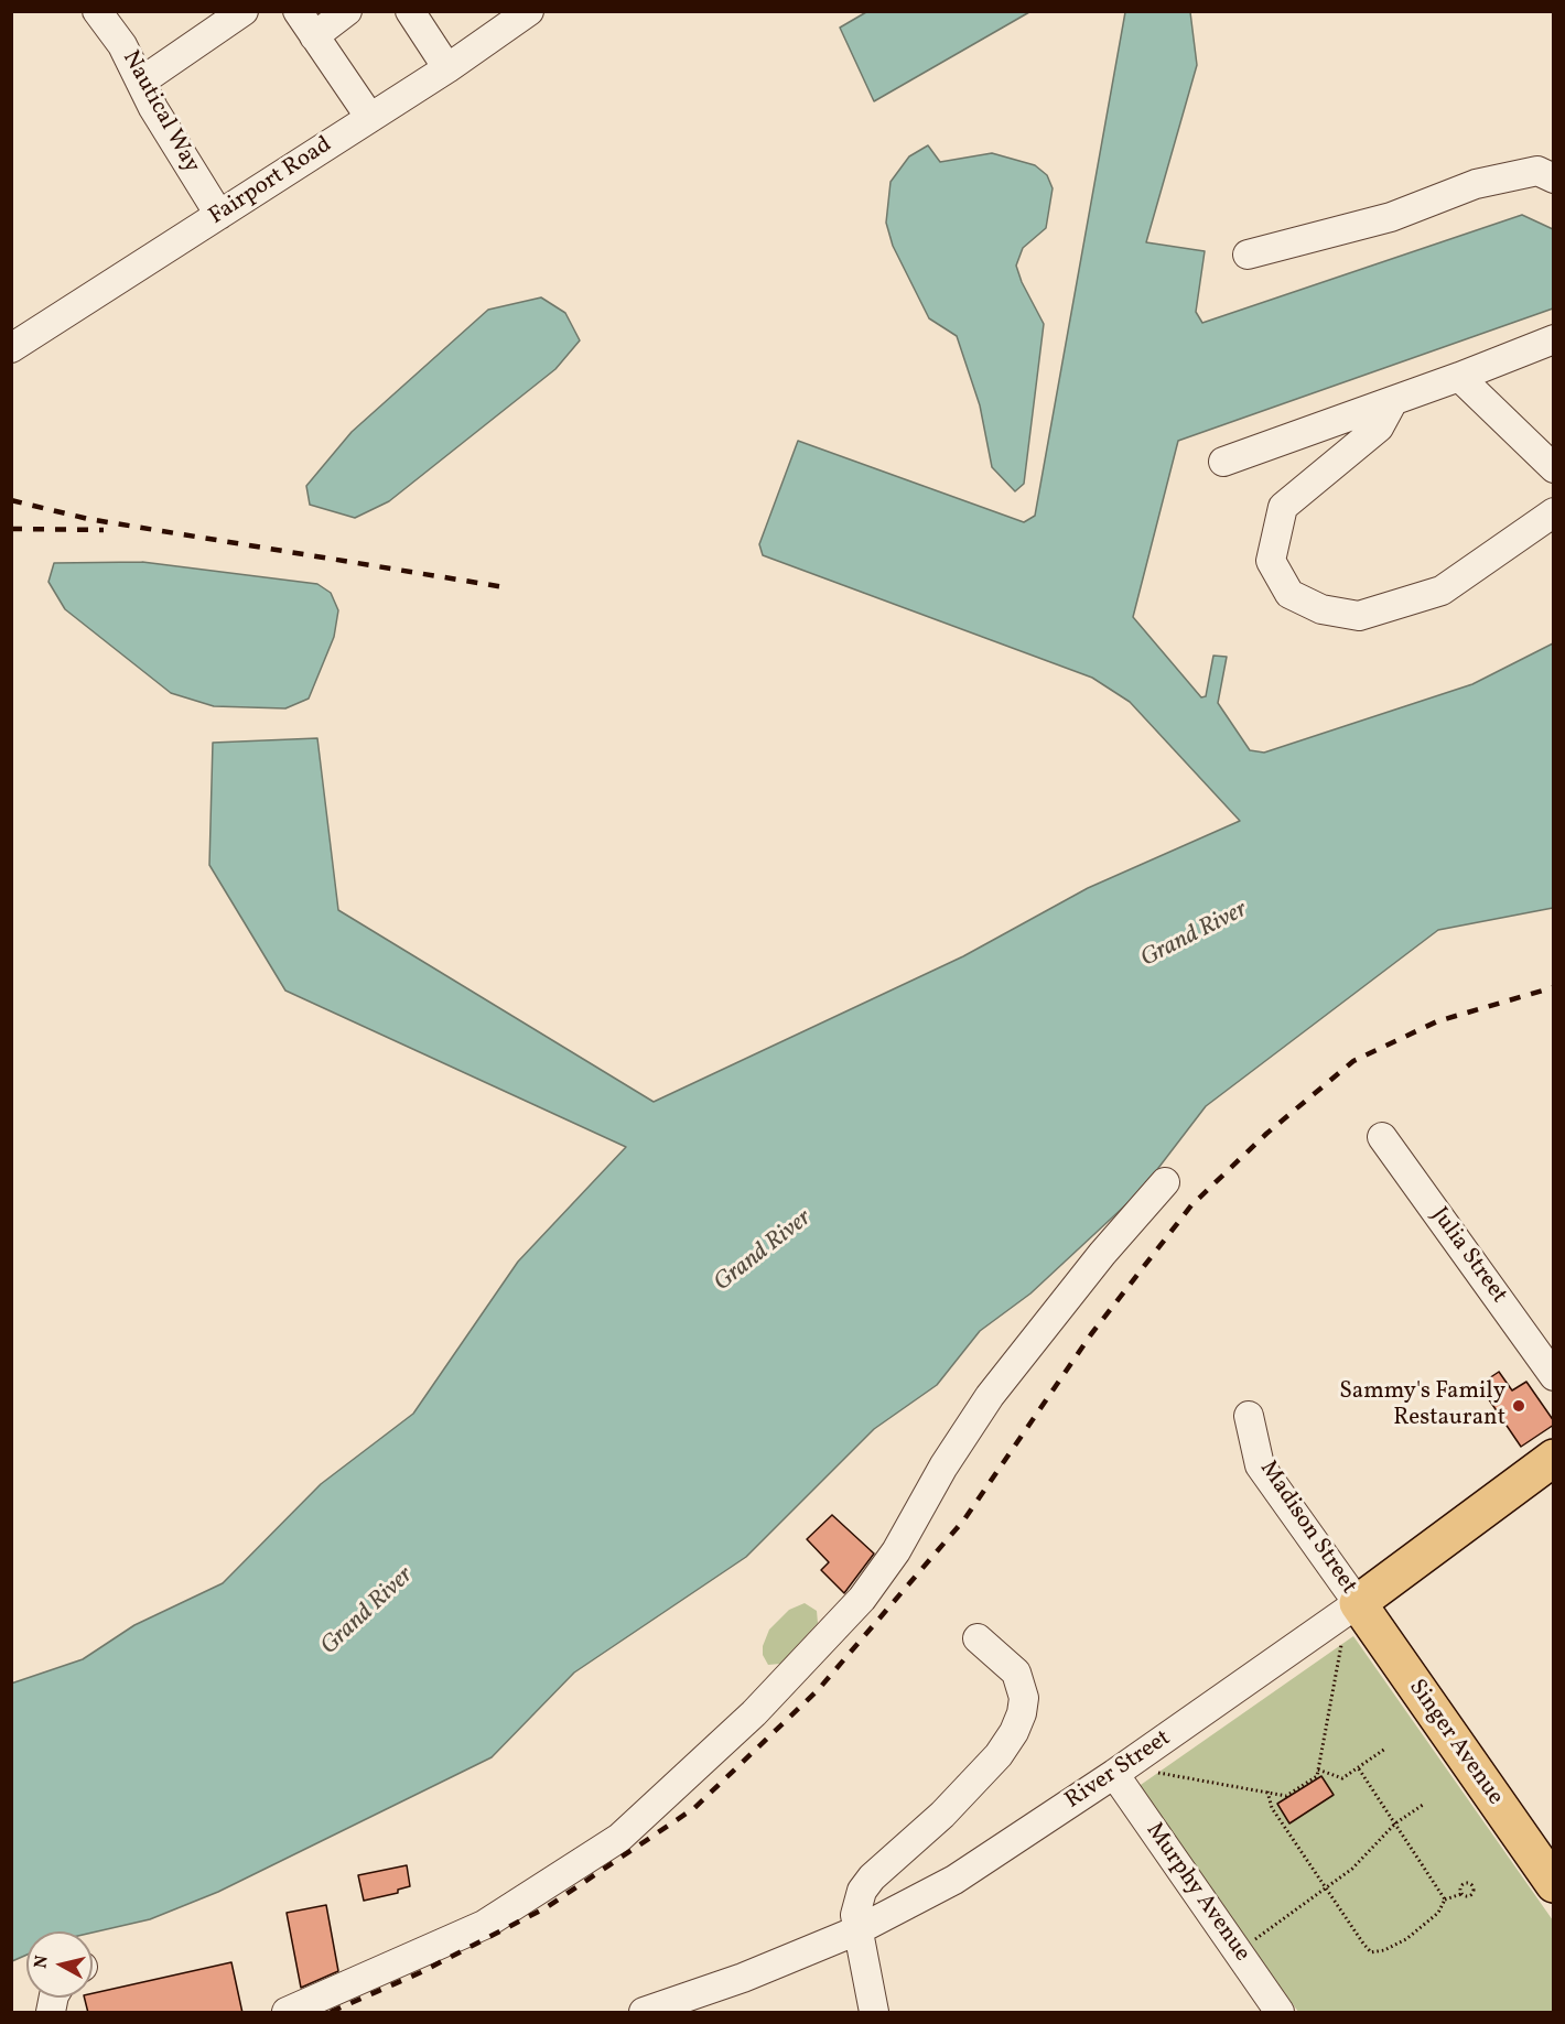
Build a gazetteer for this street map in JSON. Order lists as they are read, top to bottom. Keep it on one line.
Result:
{"streets":{"main road":["Singer Avenue","River Street"],"street":["Nautical Way","Fairport Road","Julia Street","Madison Street","Murphy Avenue"]},"crossings":[["Nautical Way","Fairport Road"],["Madison Street","Singer Avenue"],["Madison Street","River Street"],["Singer Avenue","River Street"],["River Street","Murphy Avenue"]],"water":["Grand River"],"places":["Sammy's Family Restaurant"],"north":"left"}
